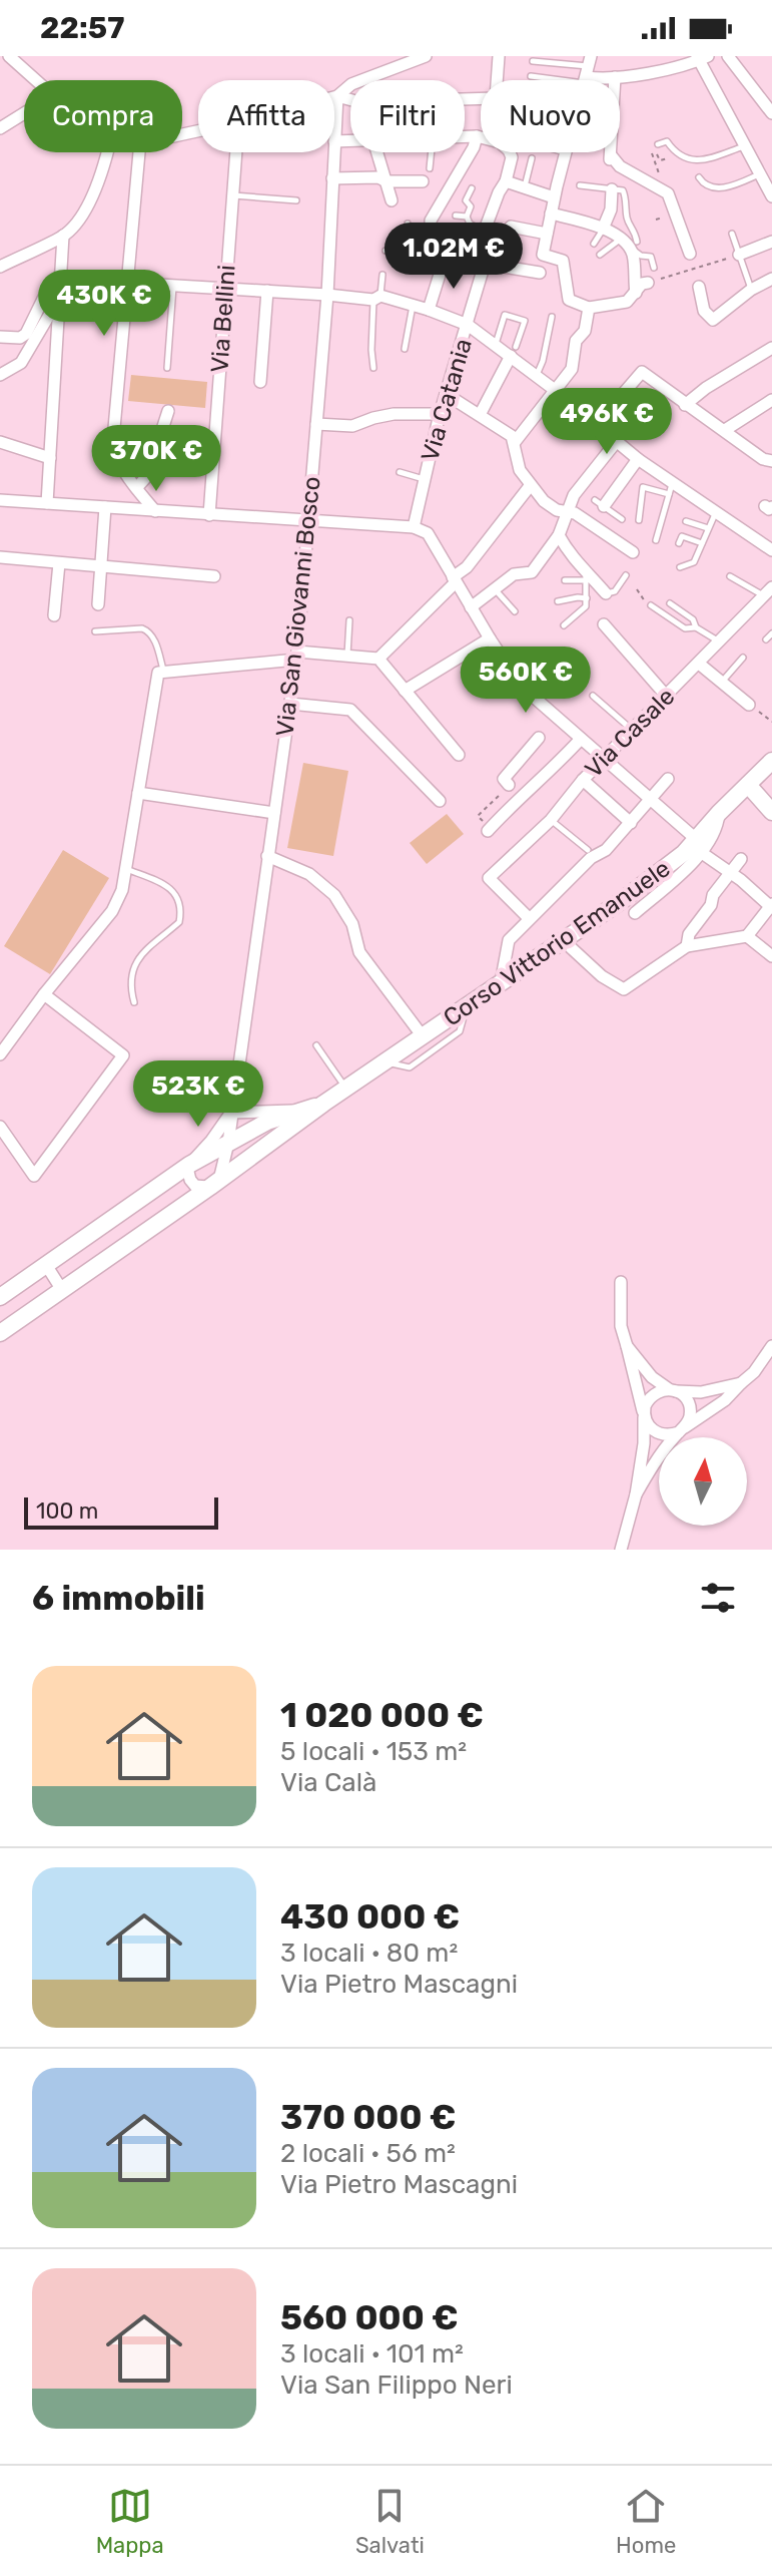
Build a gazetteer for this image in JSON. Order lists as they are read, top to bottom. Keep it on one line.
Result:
{"streets":{"main road":["Corso Vittorio Emanuele"],"street":["Via Bellini","Via Catania","Via San Giovanni Bosco","Via Casale"]},"scale_bar":"100 m","north":"top","page":{"status":"22:57","chip":["Compra","Affitta","Filtri","Nuovo"],"price":["1.02M €","430K €","496K €","370K €","560K €","523K €"],"scale":"100 m","heading":"6 immobili","list":[{"name":"1 020 000 €","note":"5 locali · 153 m² · Via Calà"},{"name":"430 000 €","note":"3 locali · 80 m² · Via Pietro Mascagni"},{"name":"370 000 €","note":"2 locali · 56 m² · Via Pietro Mascagni"},{"name":"560 000 €","note":"3 locali · 101 m² · Via San Filippo Neri"}],"tabs":["Mappa","Salvati","Home"]}}
